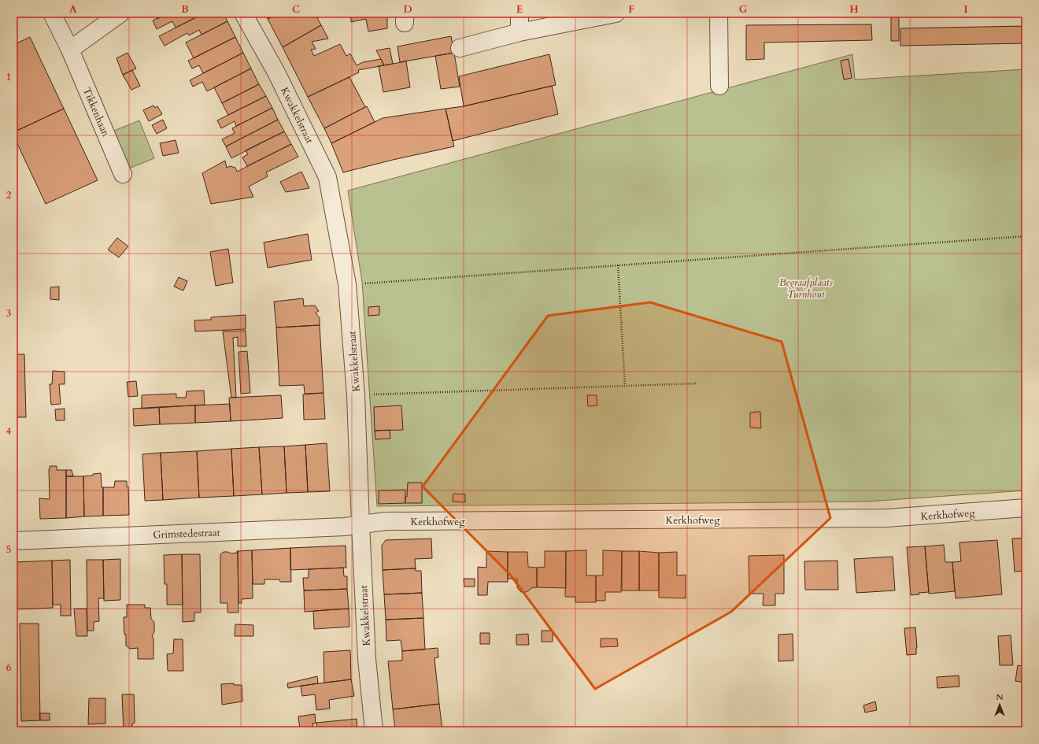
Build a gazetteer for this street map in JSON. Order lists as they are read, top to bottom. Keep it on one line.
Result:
{"streets":{"street":["Tikkenhaan","Kwakkelstraat","Kerkhofweg","Grimstedestraat"]},"crossings":[["Kwakkelstraat","Kerkhofweg"],["Kwakkelstraat","Grimstedestraat"],["Kerkhofweg","Grimstedestraat"]],"parks":["Begraafplaats Turnhout"],"north":"top","grid":{"columns":["A","B","C","D","E","F","G","H","I"],"rows":["1","2","3","4","5","6"]}}
